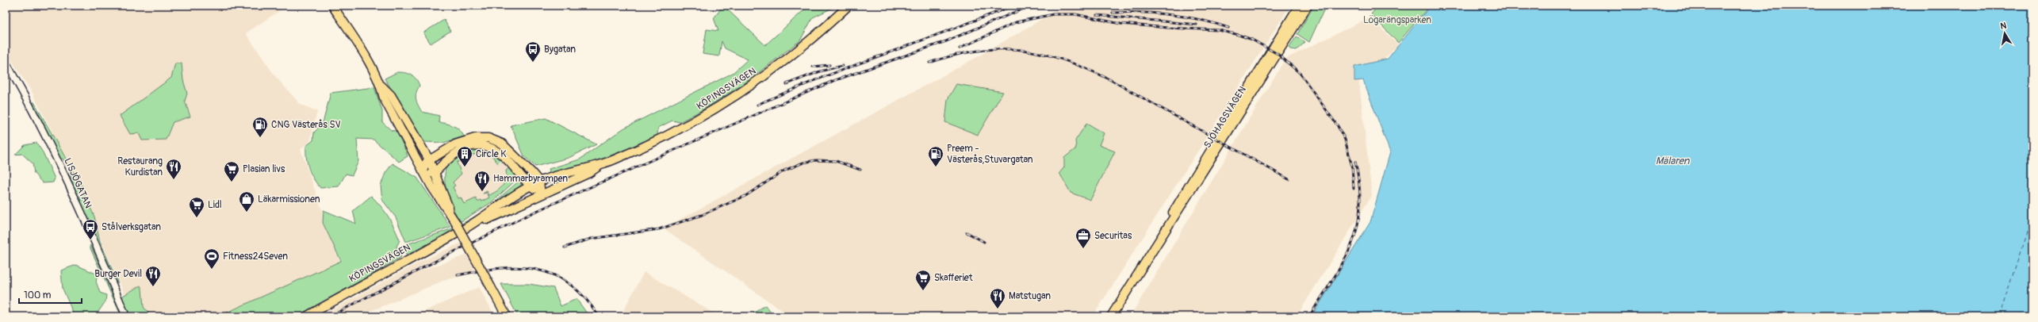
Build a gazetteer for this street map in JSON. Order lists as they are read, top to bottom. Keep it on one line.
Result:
{"streets":{"main road":["KÖPINGSVÄGEN","SJÖHAGSVÄGEN"],"street":["LISJÖGATAN"]},"water":["Mälaren"],"parks":["Lögarängsparken"],"places":{"bus stop":["Bygatan","Stålverksgatan"],"fuel station":["CNG Västerås SV","Preem - Västerås,Stuvargatan"],"building":["Circle K"],"restaurant":["Restaurang Kurdistan","Hammarbyrampen","Burger Devil","Matstugan"],"supermarket":["Plasian livs","Lidl","Skafferiet"],"shop":["Läkarmissionen"],"office":["Securitas"],"sports":["Fitness24Seven"]},"scale_bar":"100 m","north":"top"}
